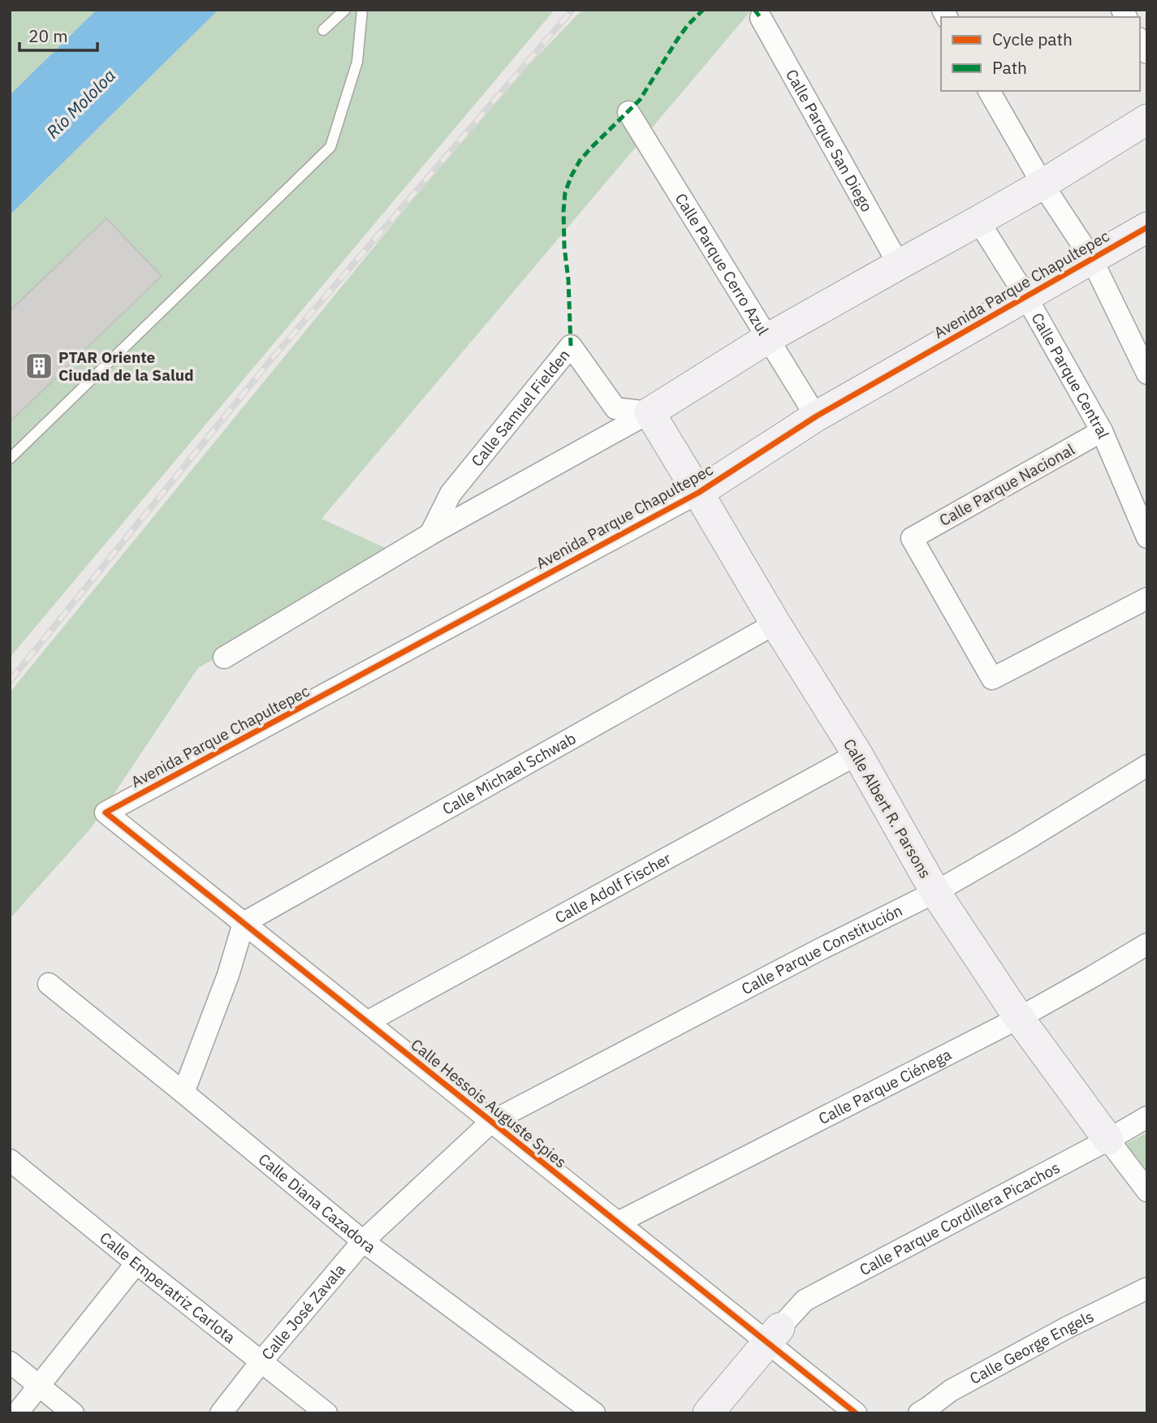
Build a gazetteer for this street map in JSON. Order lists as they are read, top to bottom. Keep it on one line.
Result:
{"streets":{"street":["Calle Parque San Diego","Calle Parque Cerro Azul","Avenida Parque Chapultepec","Calle Parque Central","Calle Samuel Fielden","Calle Parque Nacional","Calle Michael Schwab","Calle Albert R. Parsons","Calle Adolf Fischer","Calle Parque Constitución","Calle Parque Ciénega","Calle Hessois Auguste Spies","Calle Diana Cazadora","Calle Parque Cordillera Picachos","Calle Emperatriz Carlota","Calle José Zavala","Calle George Engels"]},"crossings":[["Calle Parque Cerro Azul","Avenida Parque Chapultepec"],["Avenida Parque Chapultepec","Calle Parque Central"],["Avenida Parque Chapultepec","Calle Albert R. Parsons"],["Avenida Parque Chapultepec","Calle Hessois Auguste Spies"],["Calle Parque Central","Calle Parque Nacional"],["Calle Samuel Fielden","Calle Albert R. Parsons"],["Calle Michael Schwab","Calle Albert R. Parsons"],["Calle Michael Schwab","Calle Hessois Auguste Spies"],["Calle Albert R. Parsons","Calle Adolf Fischer"],["Calle Albert R. Parsons","Calle Parque Constitución"],["Calle Albert R. Parsons","Calle Parque Ciénega"],["Calle Albert R. Parsons","Calle Parque Cordillera Picachos"],["Calle Adolf Fischer","Calle Hessois Auguste Spies"],["Calle Parque Constitución","Calle Hessois Auguste Spies"],["Calle Parque Constitución","Calle José Zavala"],["Calle Parque Ciénega","Calle Hessois Auguste Spies"],["Calle Hessois Auguste Spies","Calle Parque Cordillera Picachos"],["Calle Hessois Auguste Spies","Calle José Zavala"],["Calle Diana Cazadora","Calle José Zavala"],["Calle Emperatriz Carlota","Calle José Zavala"]],"water":["Río Mololoa"],"places":{"building":["PTAR Oriente Ciudad de la Salud"]},"legend":["Cycle path","Path"],"scale_bar":"20 m"}
